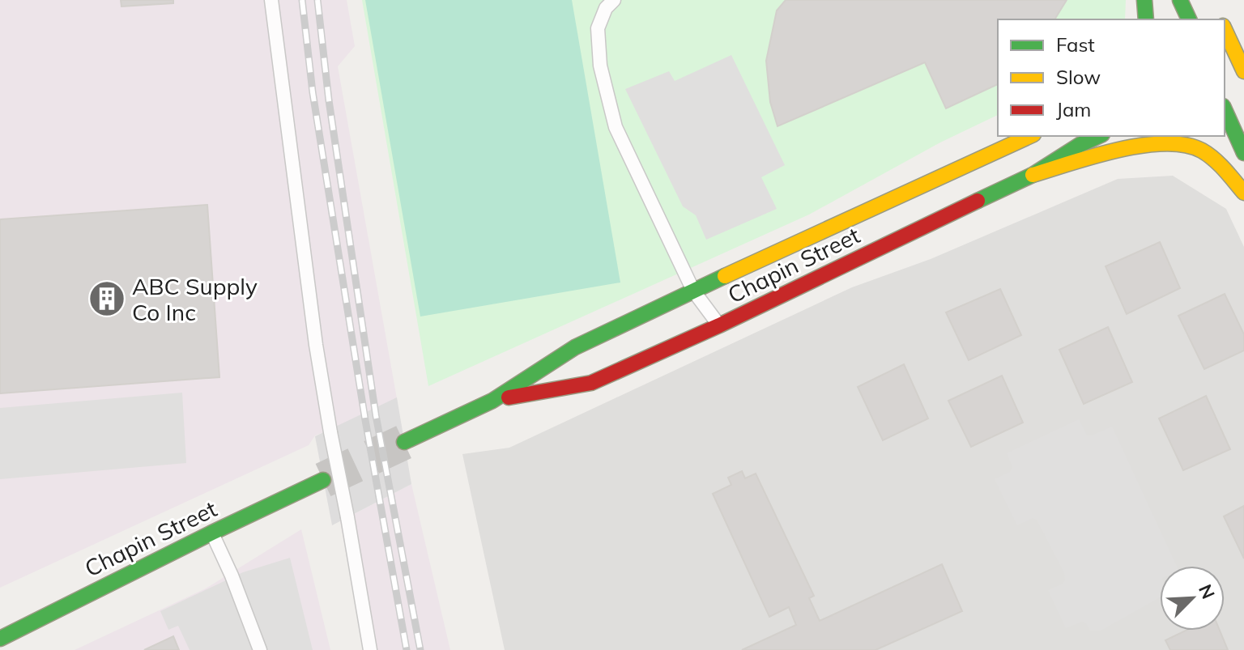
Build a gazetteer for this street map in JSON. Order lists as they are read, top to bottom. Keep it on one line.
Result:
{"streets":{"main road":["Chapin Street"]},"places":{"building":["ABC Supply Co Inc"]},"legend":["Fast","Slow","Jam"],"north":"top right"}
